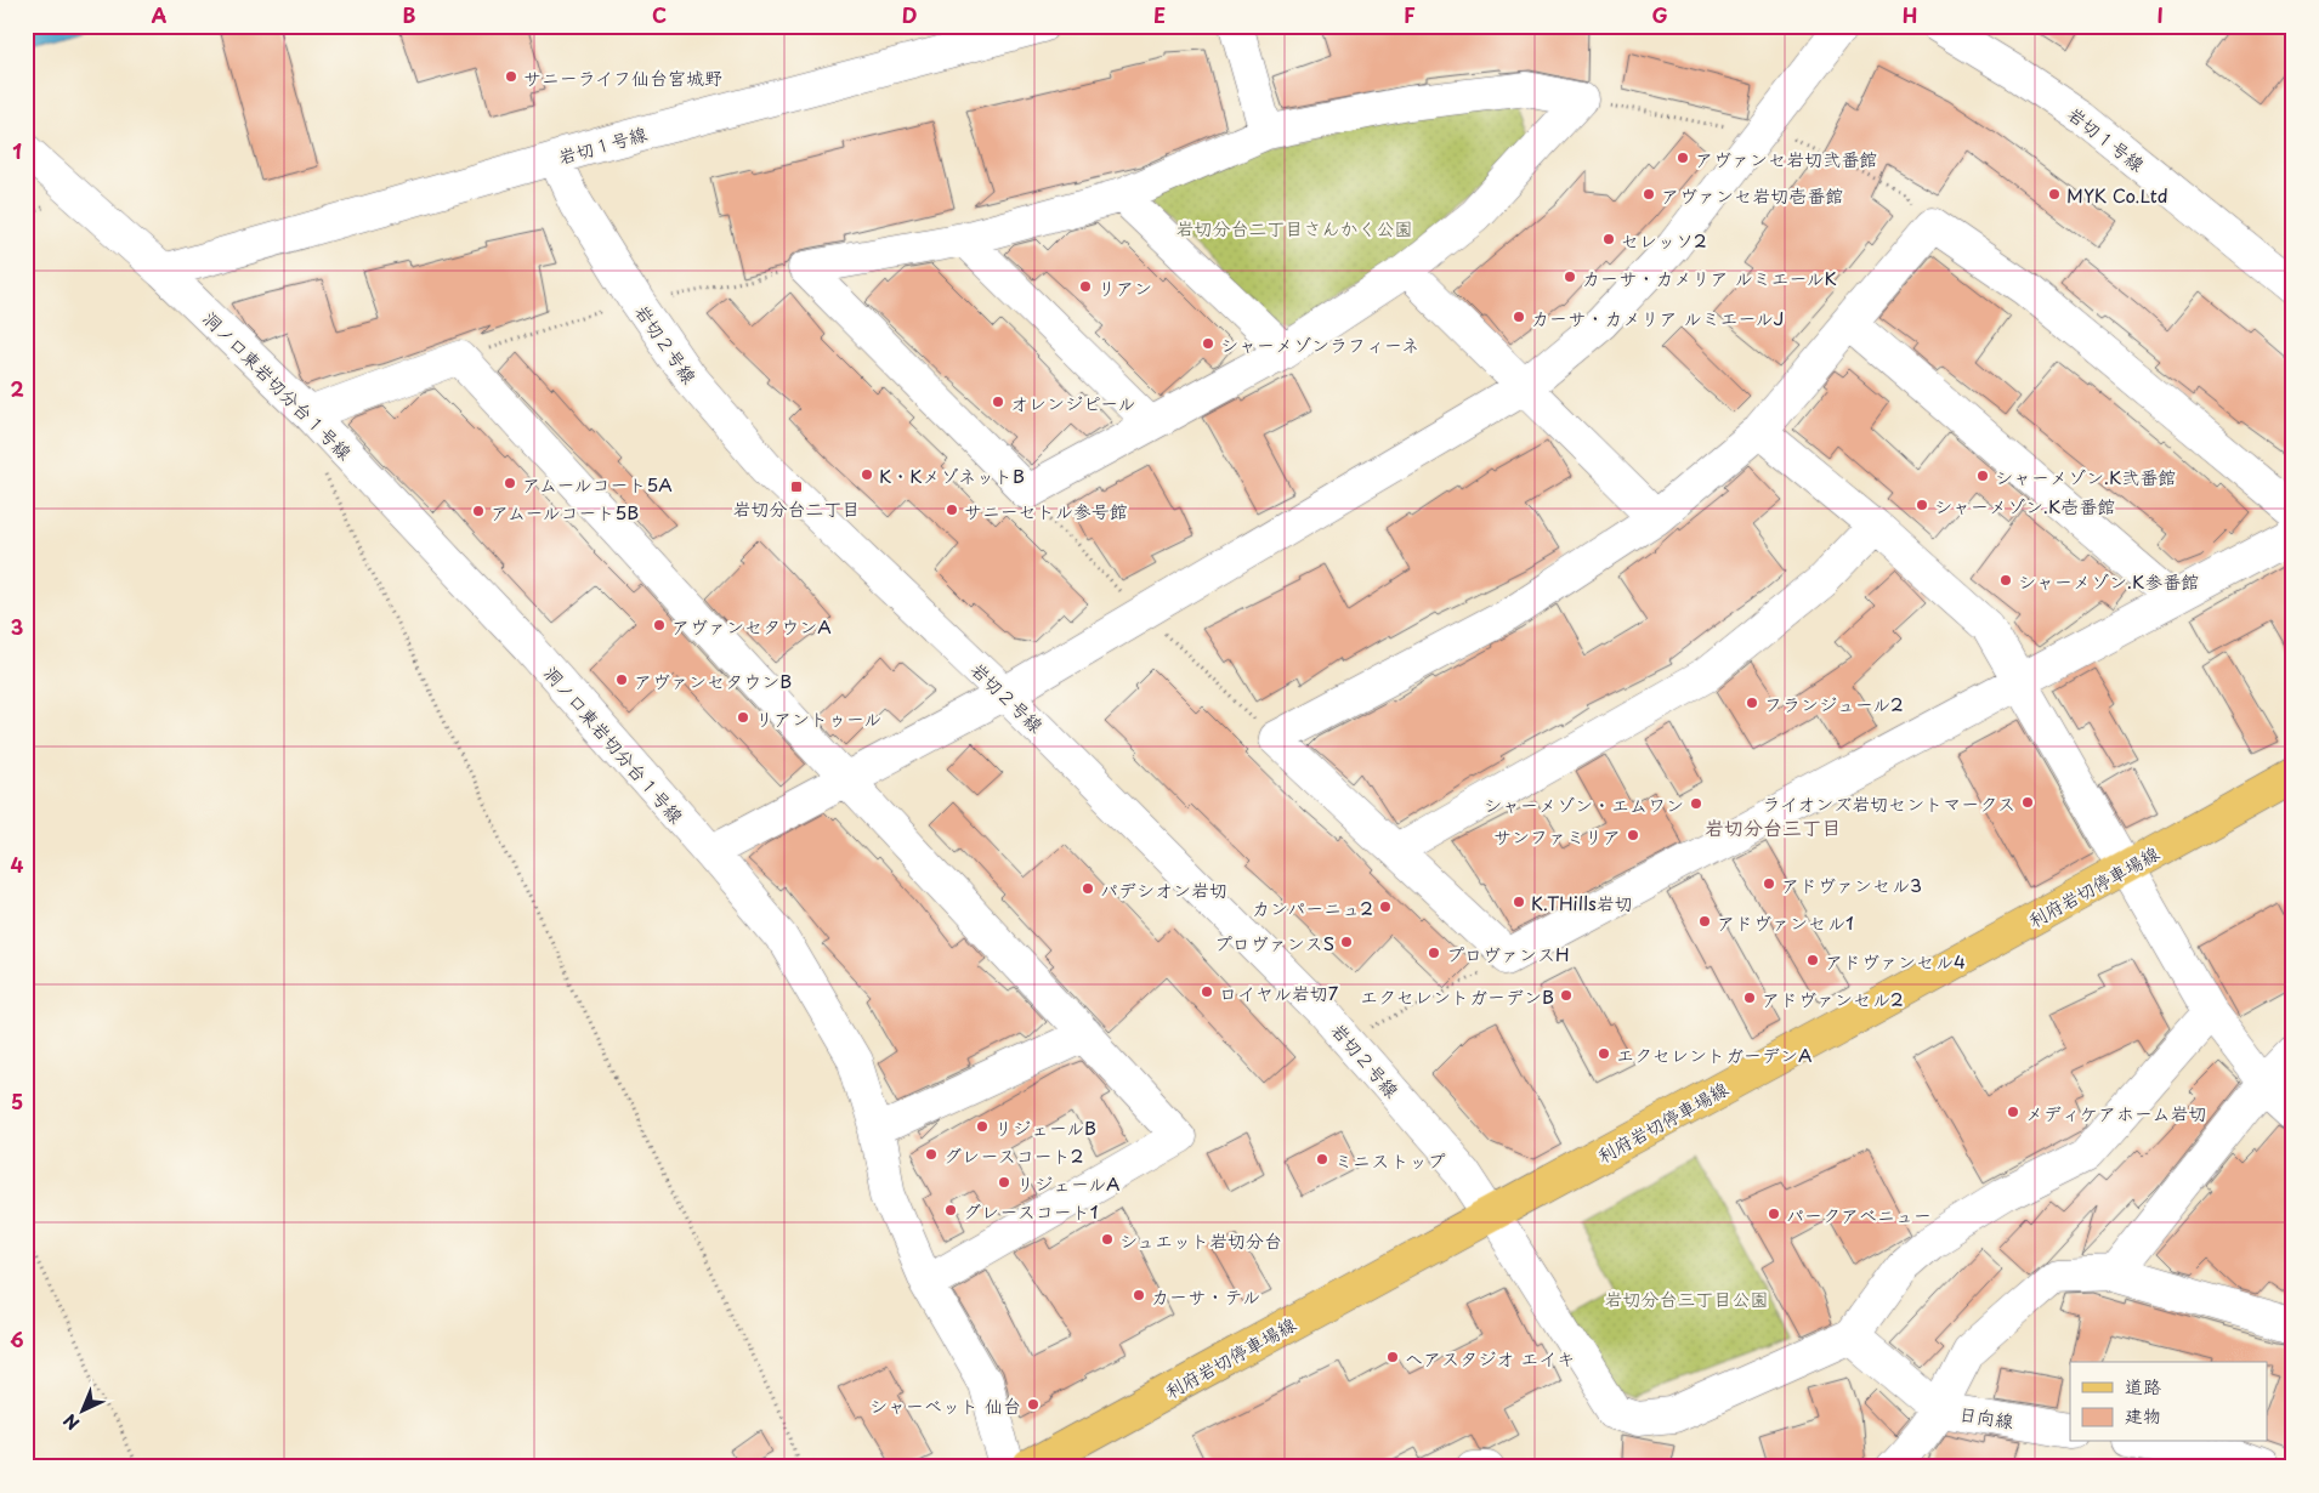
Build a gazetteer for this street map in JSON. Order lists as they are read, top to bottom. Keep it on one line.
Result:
{"streets":{"main road":["利府岩切停車場線"],"street":["岩切１号線","岩切２号線","洞ノ口東岩切分台１号線","日向線"]},"crossings":[["岩切１号線","岩切２号線"],["岩切１号線","洞ノ口東岩切分台１号線"],["岩切２号線","利府岩切停車場線"]],"districts":["岩切分台三丁目"],"parks":["岩切分台二丁目さんかく公園","岩切分台三丁目公園"],"places":{"other":["サニーライフ仙台宮城野","アヴァンセ岩切弐番館","アヴァンセ岩切壱番館","MYK Co.Ltd","セレッソ2","カーサ・カメリア ルミエールK","リアン","カーサ・カメリア ルミエールJ","シャーメゾンラフィーネ","オレンジピール","K・KメゾネットB","シャーメゾン.K弐番館","アムールコート5A","シャーメゾン.K壱番館","サニーセトル参号館","アムールコート5B","シャーメゾン.K参番館","アヴァンセタウンA","アヴァンセタウンB","フランジュール2","リアントゥール","ライオンズ岩切セントマークス","シャーメゾン・エムワン","サンファミリア","アドヴァンセル3","パデシオン岩切","K.THills岩切","カンパーニュ2","アドヴァンセル1","プロヴァンスS","プロヴァンスH","アドヴァンセル4","ロイヤル岩切7","エクセレントガーデンB","アドヴァンセル2","エクセレントガーデンA","メディケアホーム岩切","リジェールB","グレースコート2","ミニストップ","リジェールA","グレースコート1","パークアベニュー","シュエット岩切分台","カーサ・テル","ヘアスタジオ エイキ","シャーベット 仙台"],"transit":["岩切分台二丁目"]},"legend":["道路","建物"],"north":"bottom left","grid":{"columns":["A","B","C","D","E","F","G","H","I"],"rows":["1","2","3","4","5","6"]}}
